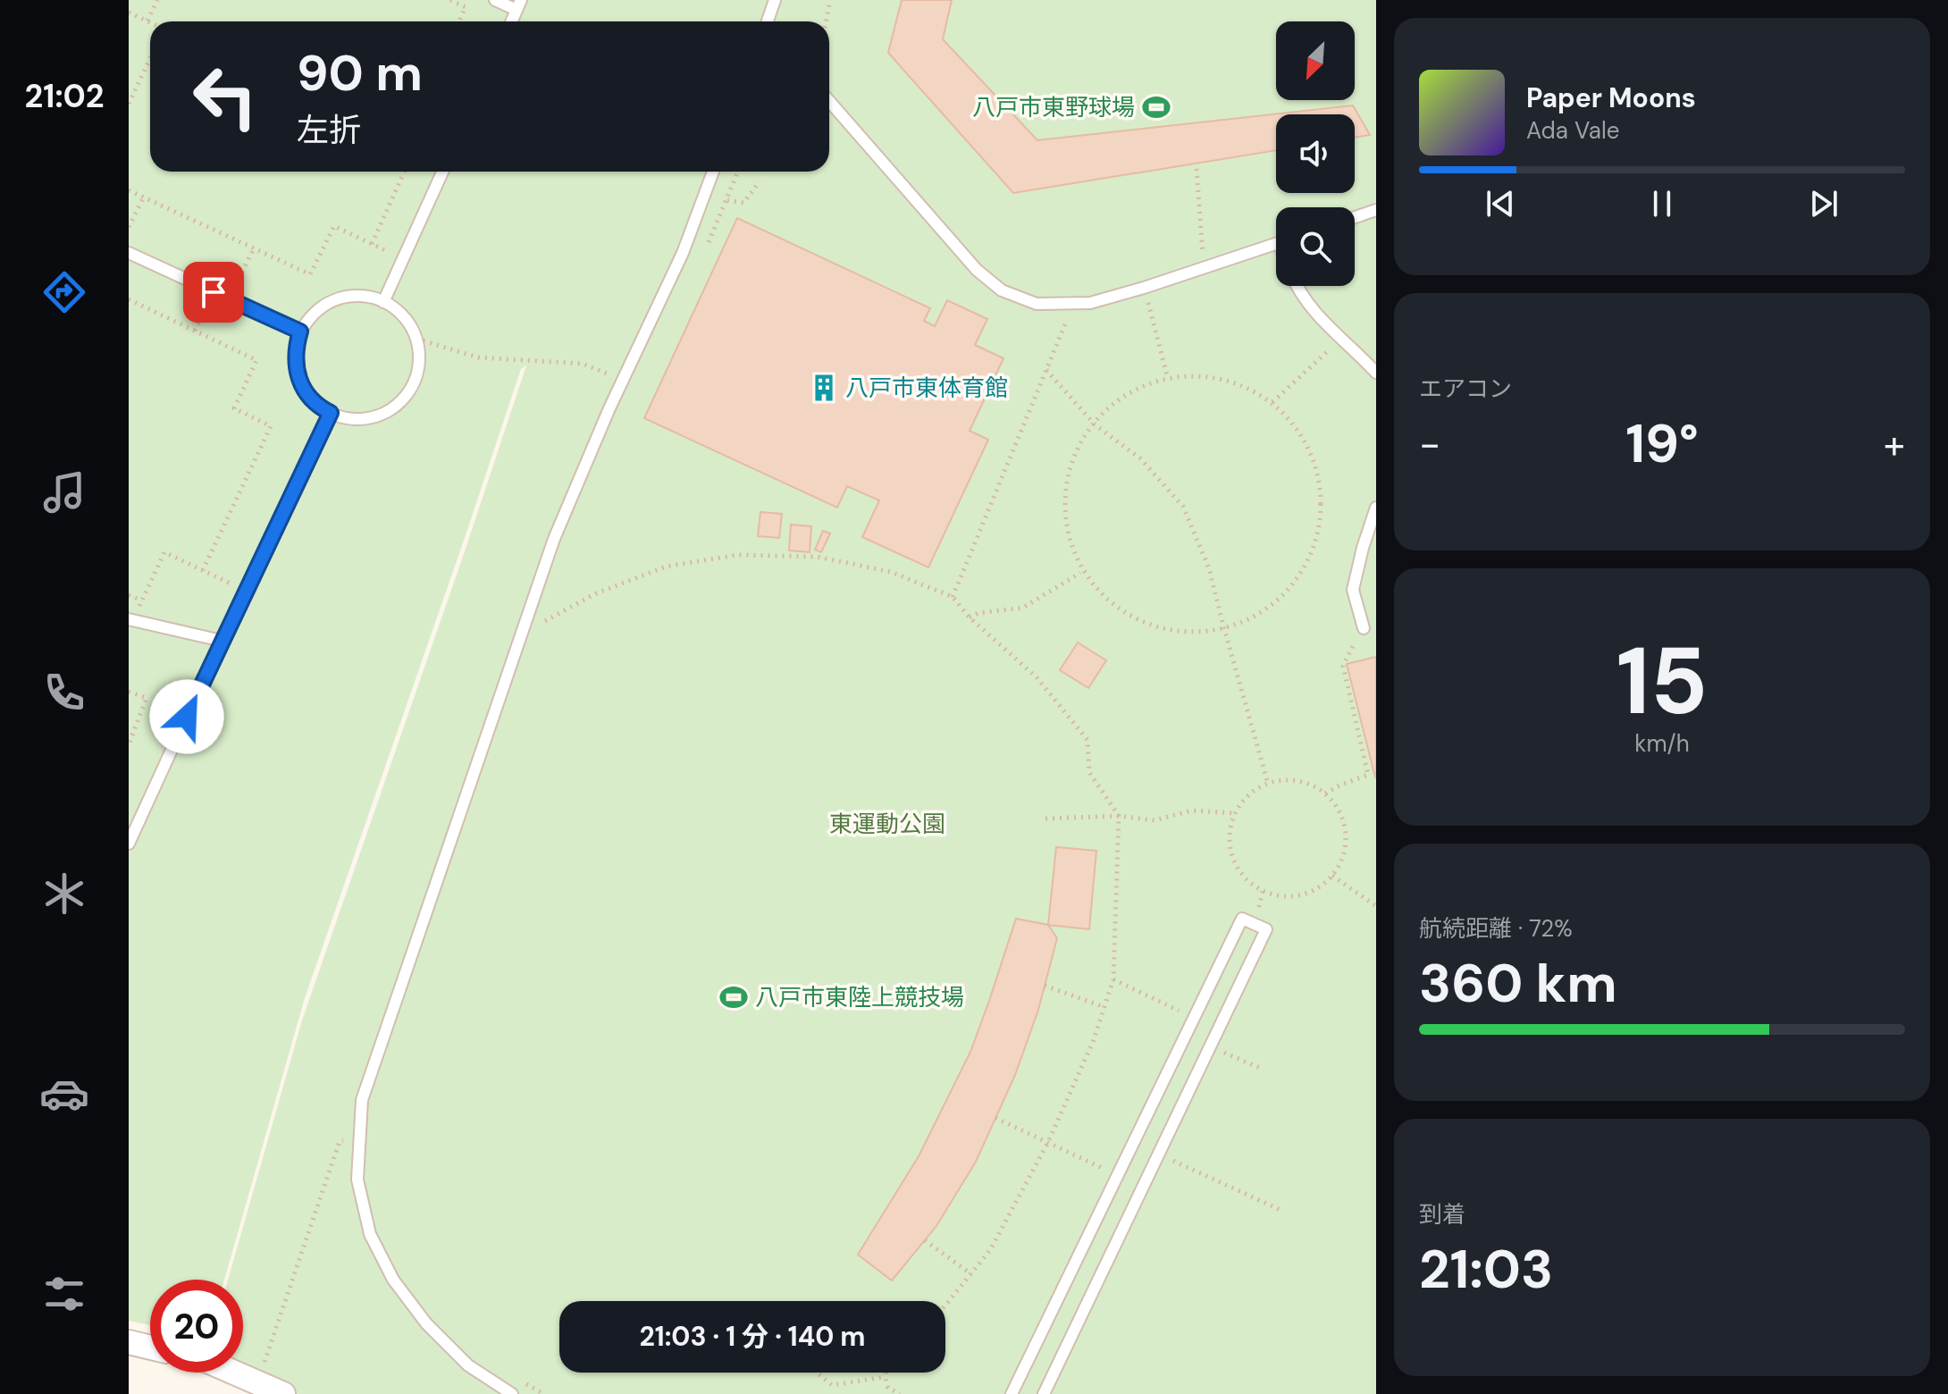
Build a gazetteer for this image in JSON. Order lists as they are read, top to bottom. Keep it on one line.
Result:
{"parks":["東運動公園"],"places":{"sports":["八戸市東野球場","八戸市東陸上競技場"],"building":["八戸市東体育館"]},"north":"bottom left","page":{"tabs":"21:02","turn":["90 m","左折"],"song":["Paper Moons","Ada Vale"],"tile":["エアコン",["15","km/h"],["航続距離 · 72%","360 km"],["到着","21:03"]],"heat":["−","19°","+"],"limit":"20","trip":"21:03 · 1 分 · 140 m"}}
